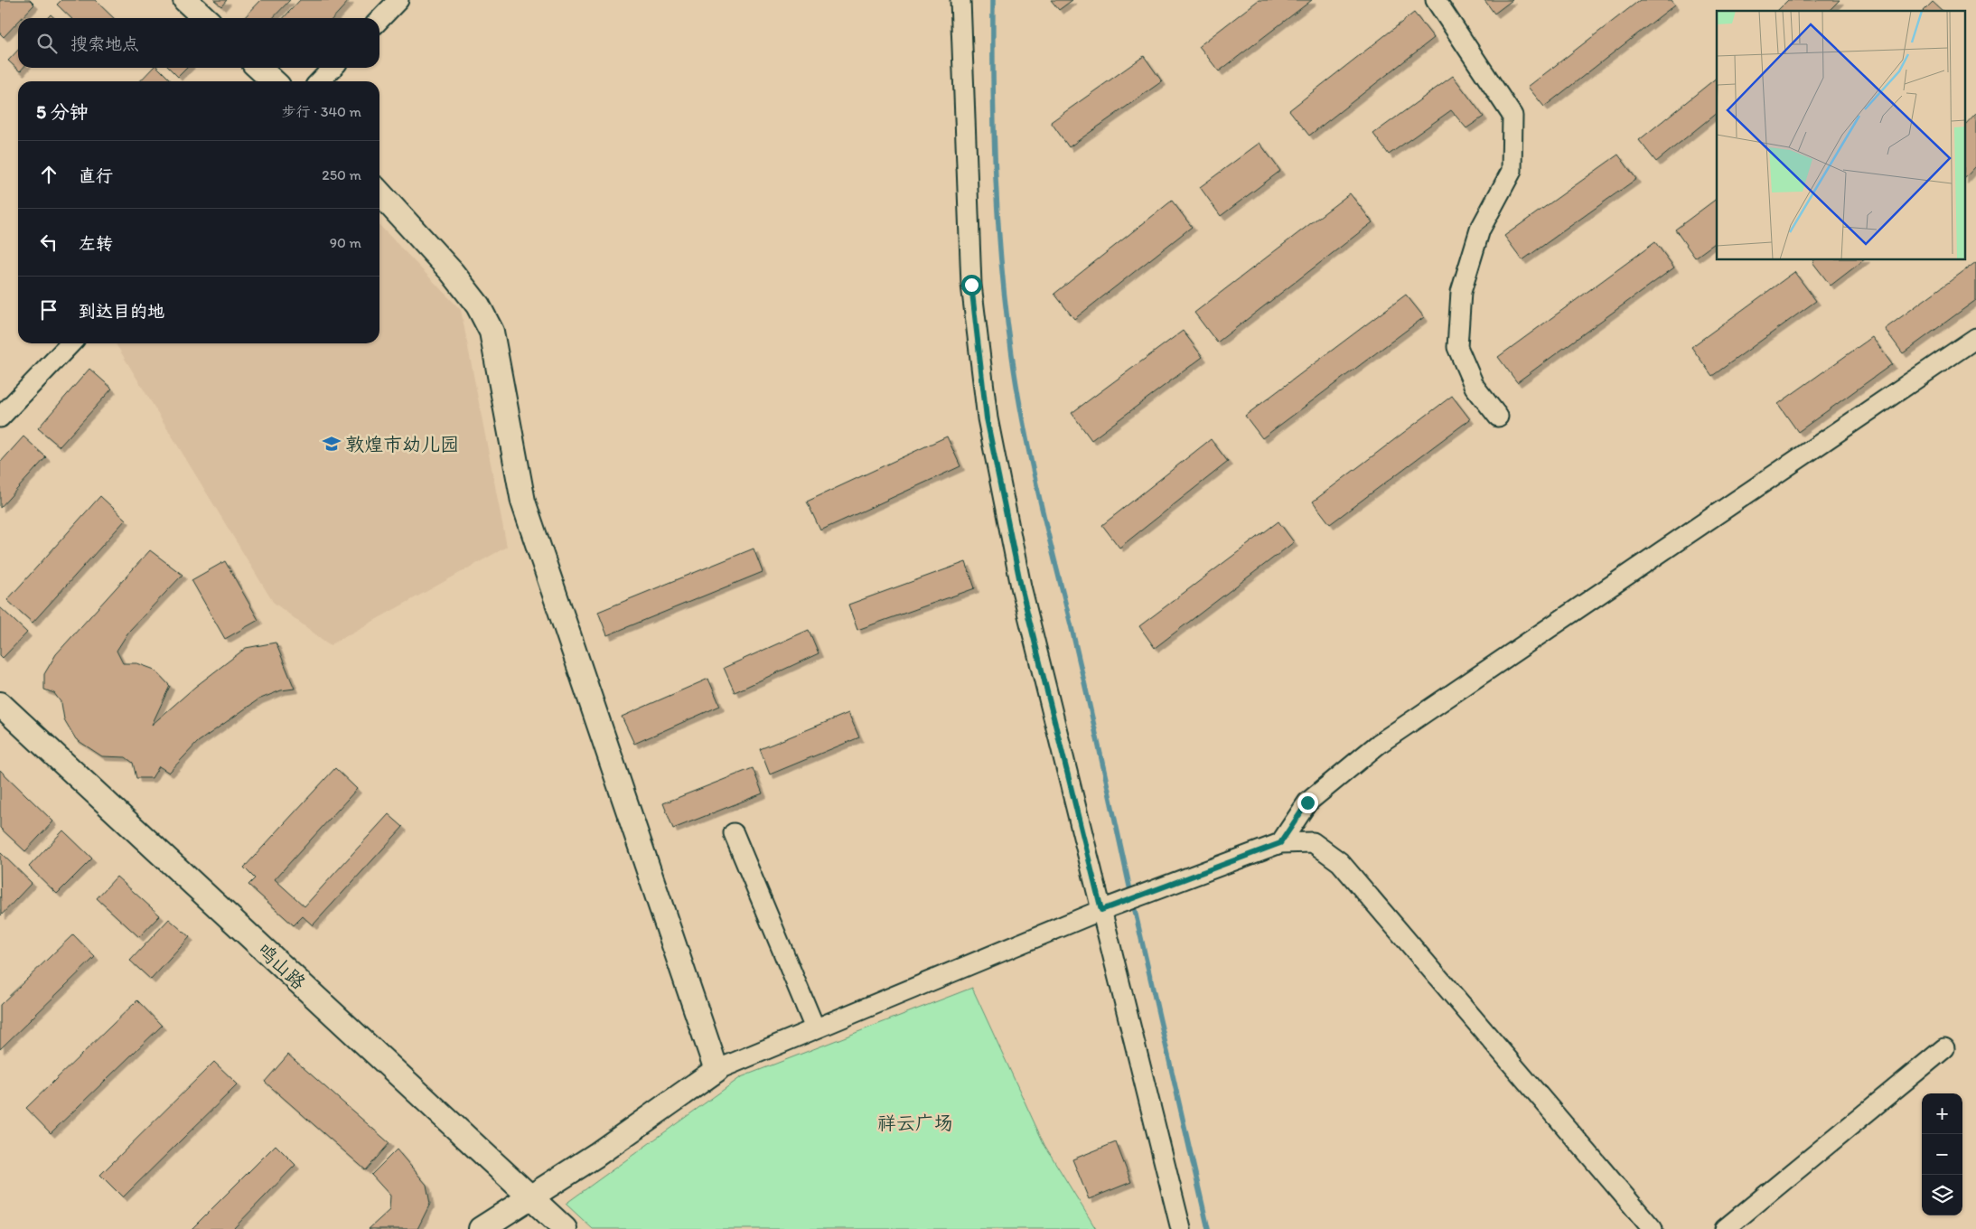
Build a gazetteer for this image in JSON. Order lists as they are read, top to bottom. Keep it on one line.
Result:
{"streets":{"main road":["鸣山路"]},"parks":["祥云广场"],"places":{"school or university":["敦煌市幼儿园"]},"page":{"search":"搜索地点","heading":["5 分钟","步行 · 340 m"],"list":[["直行","250 m"],["左转","90 m"],"到达目的地"],"map_buttons":["+","−"]}}
